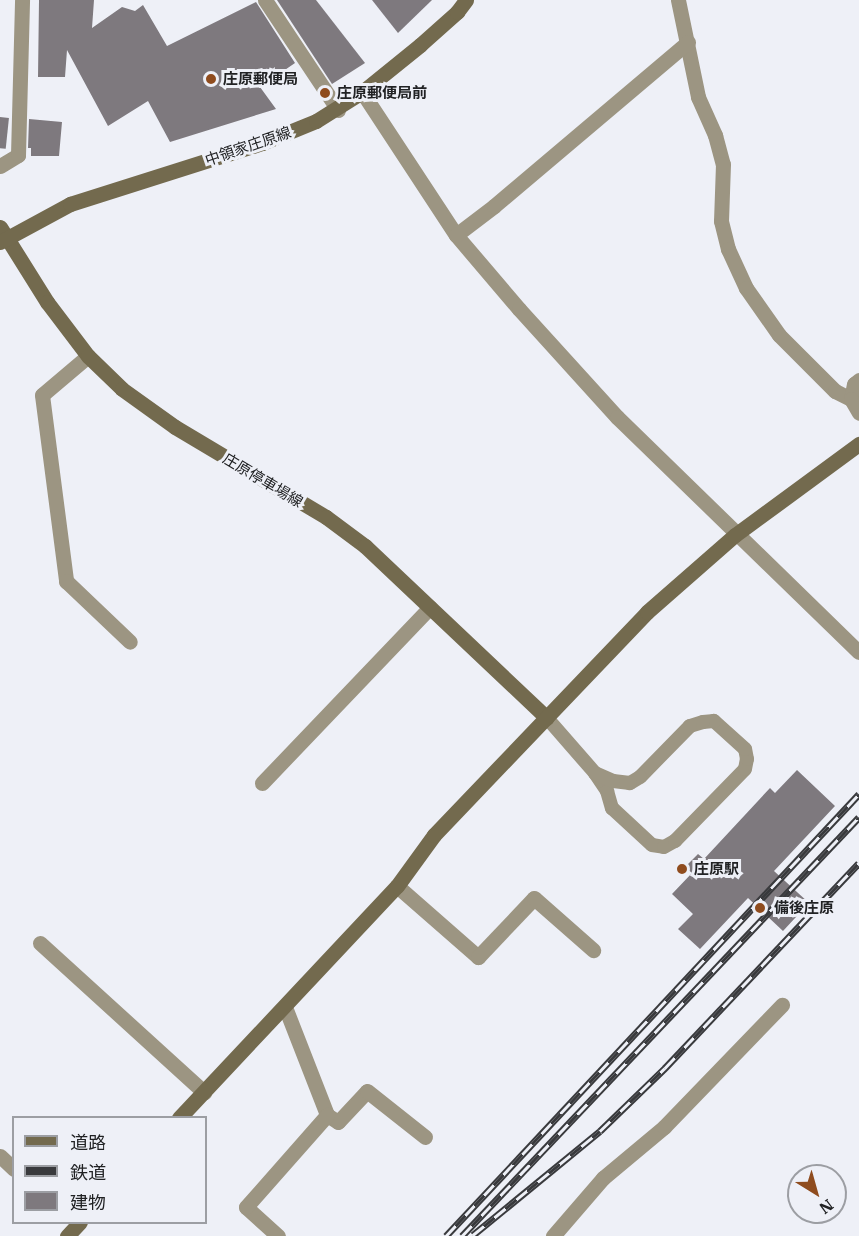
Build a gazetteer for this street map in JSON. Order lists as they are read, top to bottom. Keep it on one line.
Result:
{"streets":{"main road":["中領家庄原線","庄原停車場線"]},"crossings":[["中領家庄原線","庄原停車場線"]],"places":["庄原郵便局","庄原郵便局前","庄原駅","備後庄原"],"legend":["道路","鉄道","建物"],"north":"bottom right"}
